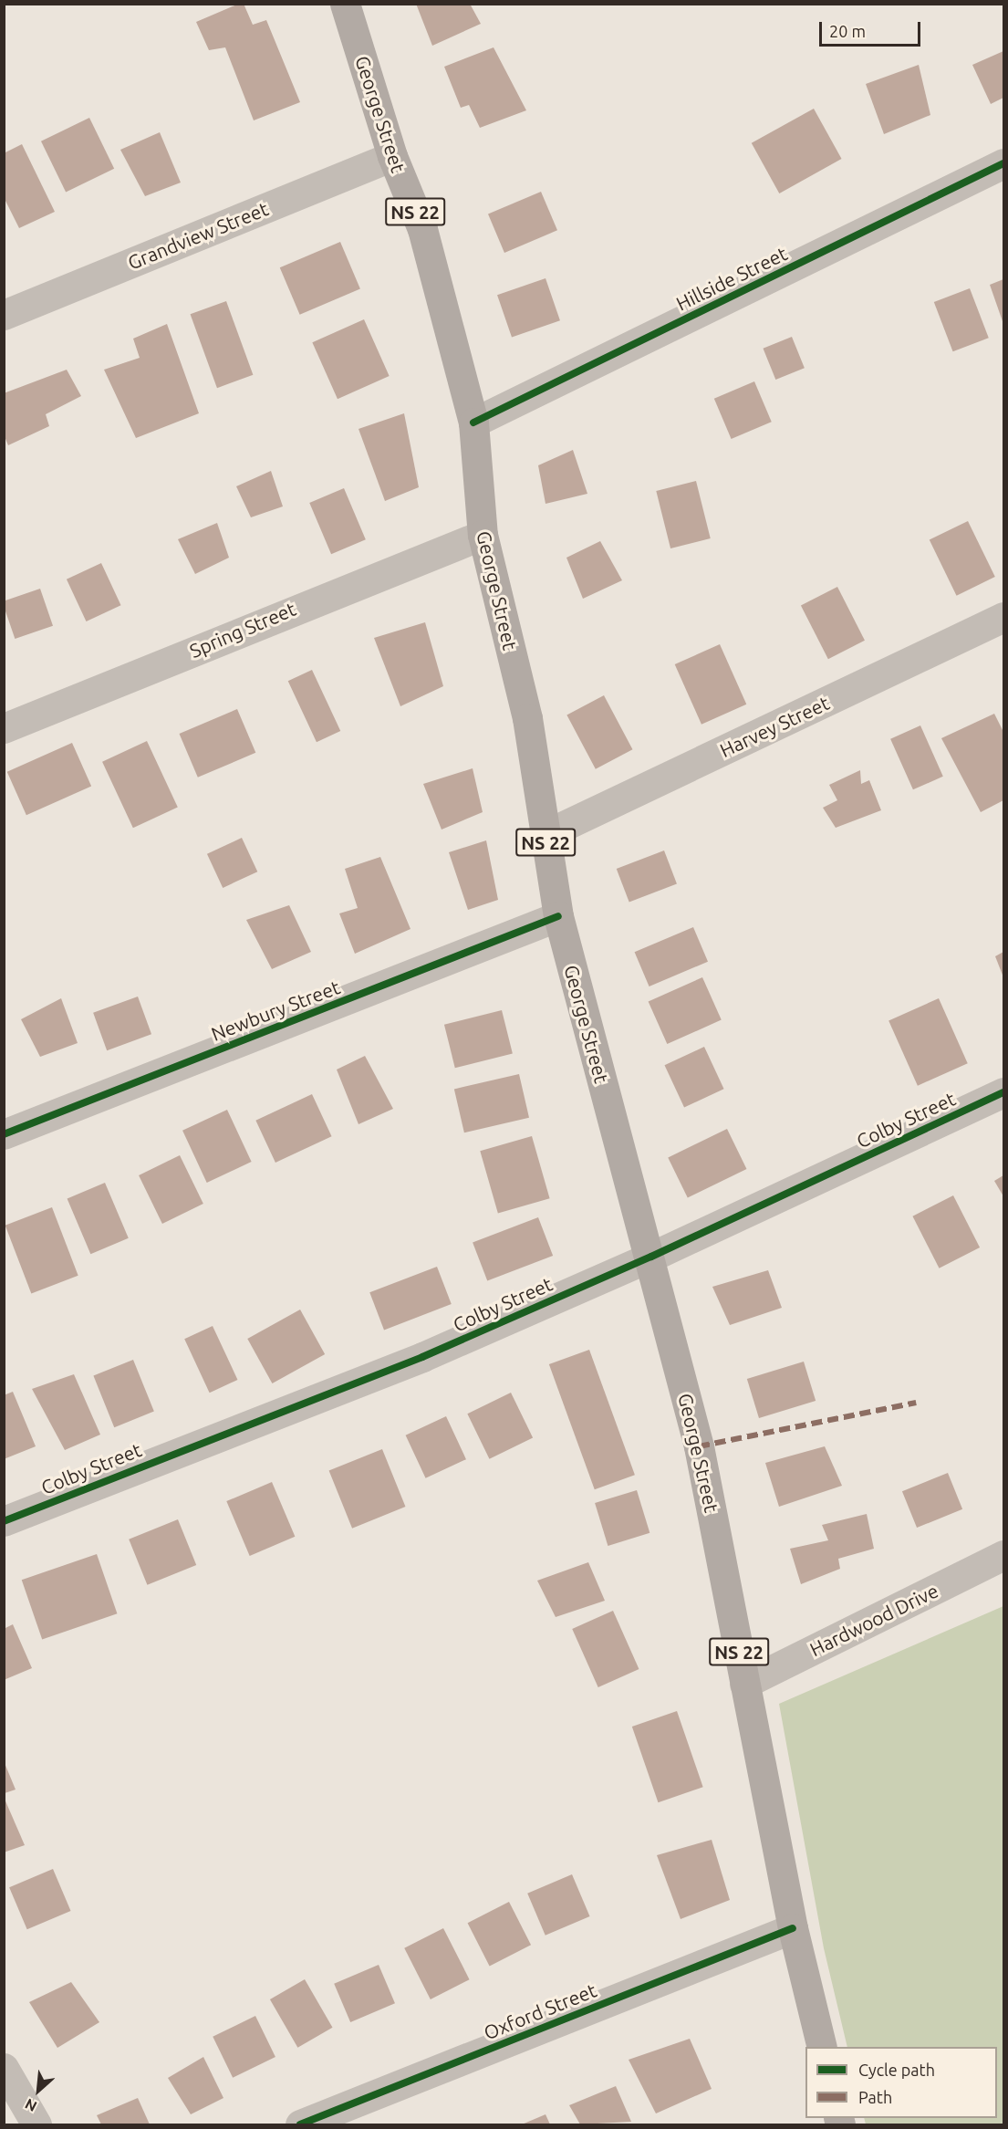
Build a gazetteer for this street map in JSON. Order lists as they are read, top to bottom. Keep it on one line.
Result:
{"streets":{"main road":["George Street","NS 22"],"street":["Grandview Street","Hillside Street","Spring Street","Harvey Street","Newbury Street","Colby Street","Hardwood Drive","Oxford Street"]},"crossings":[["George Street","Grandview Street"],["George Street","Hillside Street"],["George Street","Spring Street"],["George Street","Harvey Street"],["George Street","Newbury Street"],["George Street","Colby Street"],["George Street","Hardwood Drive"],["George Street","Oxford Street"]],"legend":["Cycle path","Path"],"scale_bar":"20 m","north":"bottom left"}
